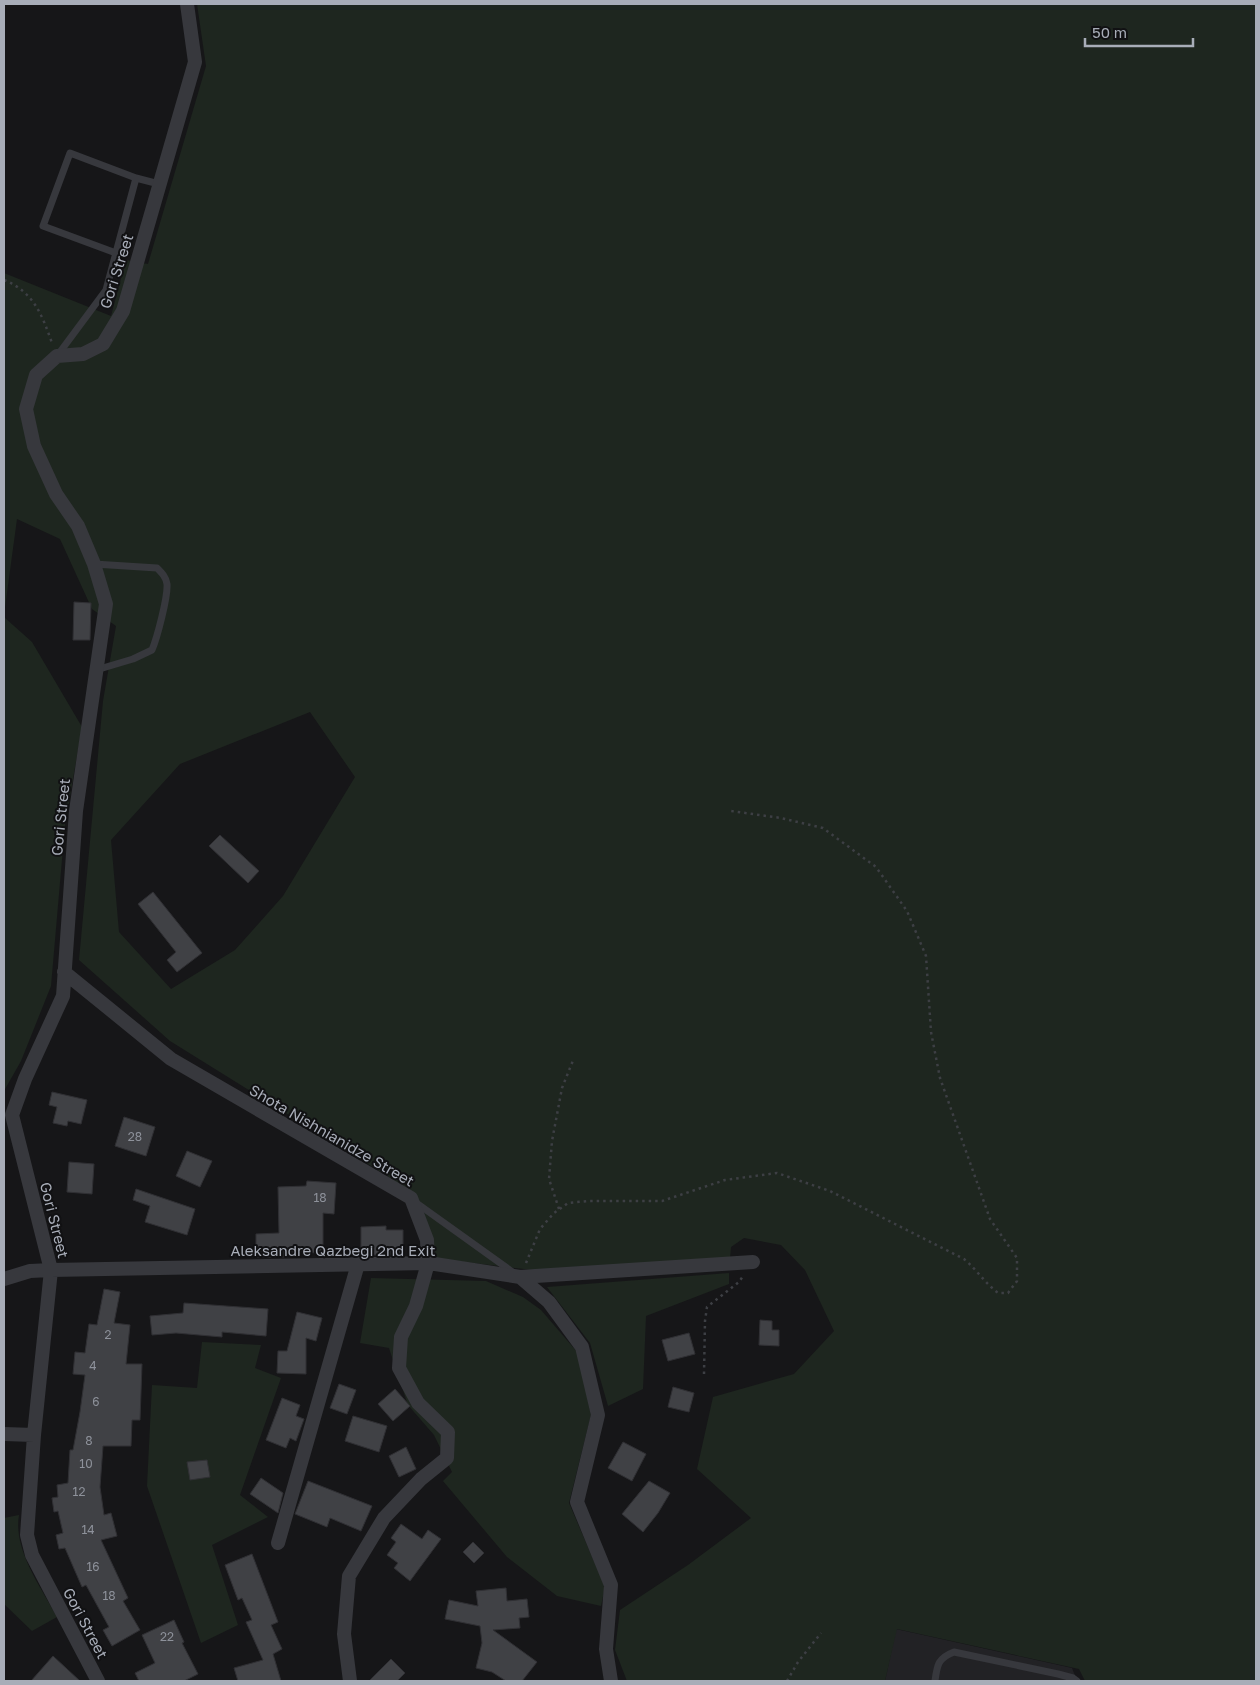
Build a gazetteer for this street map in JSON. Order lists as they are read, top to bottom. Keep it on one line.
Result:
{"streets":{"street":["Gori Street","Shota Nishnianidze Street","Aleksandre Qazbegi 2nd Exit"]},"crossings":[["Gori Street","Shota Nishnianidze Street"],["Gori Street","Aleksandre Qazbegi 2nd Exit"],["Shota Nishnianidze Street","Aleksandre Qazbegi 2nd Exit"]],"house_numbers":["28","18","2","4","6","8","10","12","14","16","18","22"],"scale_bar":"50 m"}
